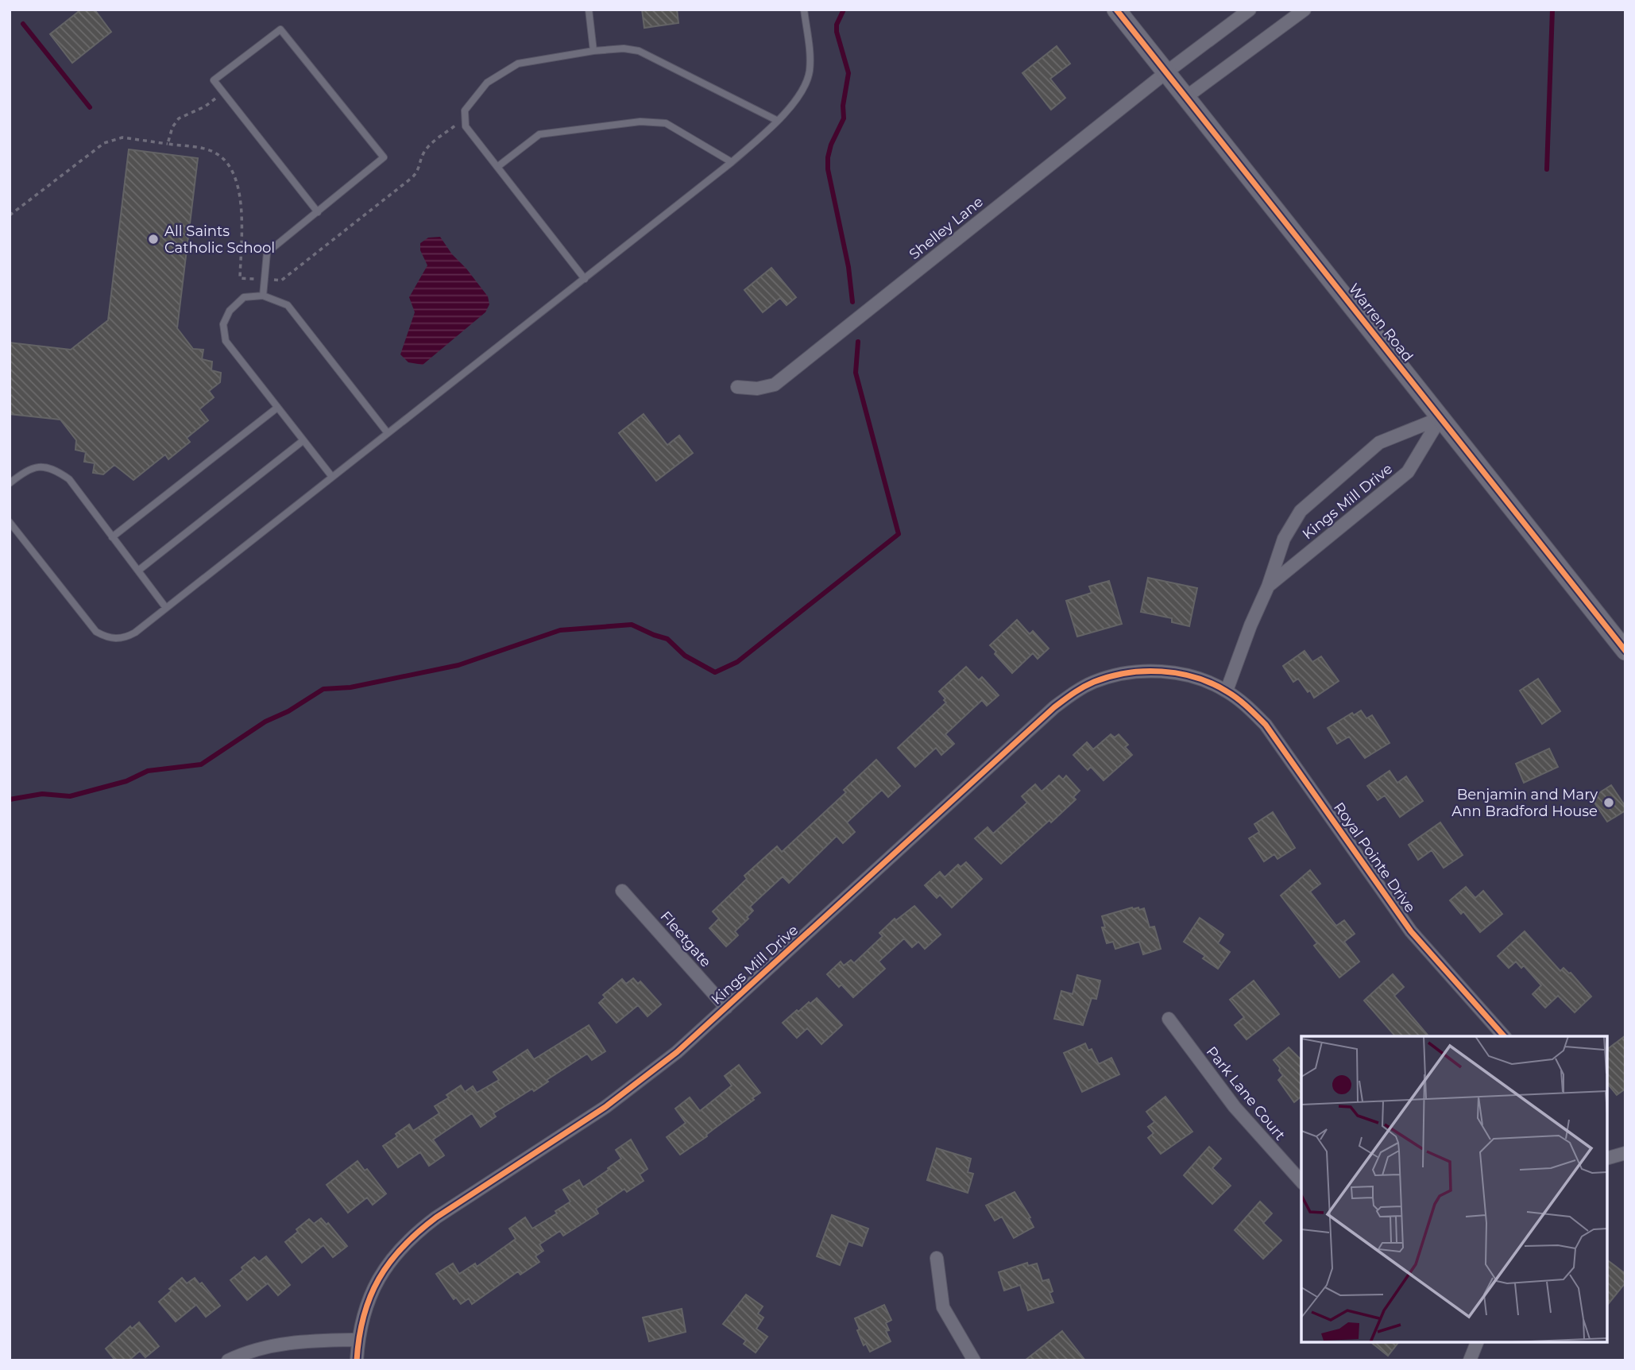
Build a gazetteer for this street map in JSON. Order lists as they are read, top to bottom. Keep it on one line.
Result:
{"streets":{"street":["Shelley Lane","Warren Road","Kings Mill Drive","Royal Pointe Drive","Fleetgate","Park Lane Court"]},"crossings":[["Shelley Lane","Warren Road"],["Warren Road","Kings Mill Drive"],["Kings Mill Drive","Royal Pointe Drive"],["Kings Mill Drive","Fleetgate"]],"places":["All Saints Catholic School","Benjamin and Mary Ann Bradford House"]}
